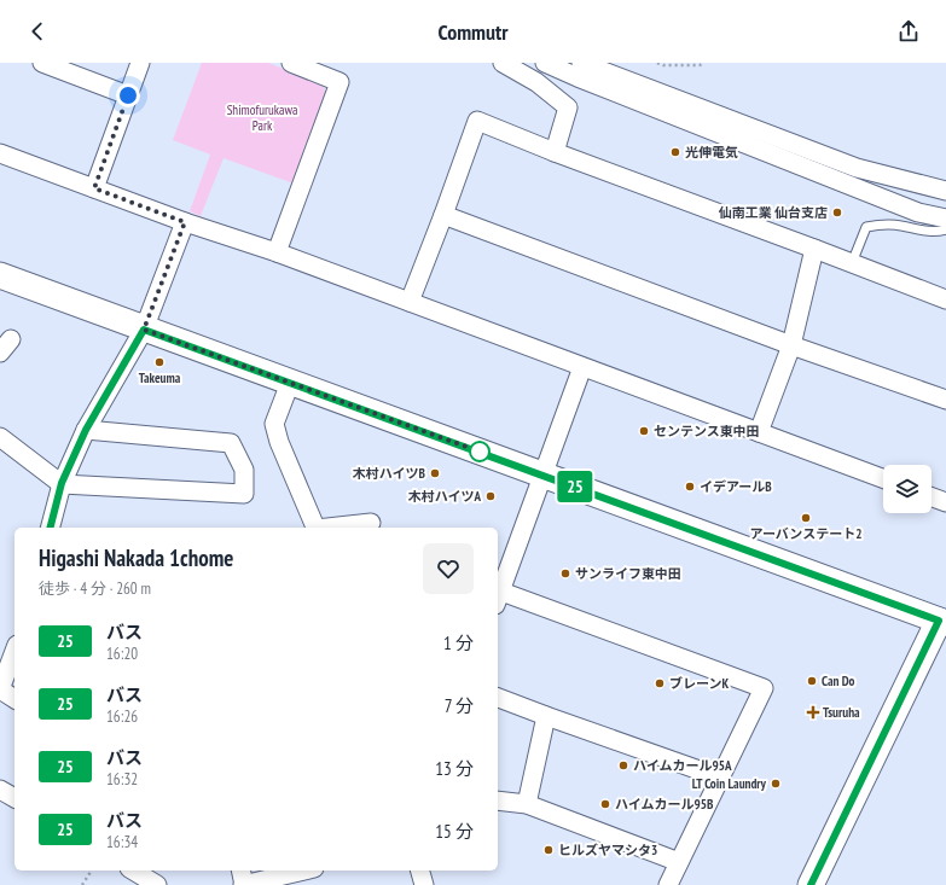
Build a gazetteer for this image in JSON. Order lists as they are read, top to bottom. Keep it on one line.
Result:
{"parks":["Shimofurukawa Park"],"places":{"other":["光伸電気","仙南工業 仙台支店","Takeuma","センテンス東中田","木村ハイツB","イデアールB","木村ハイツA","アーバンステート2","サンライフ東中田","Can Do","ブレーンK","ハイムカール95A","LT Coin Laundry","ハイムカール95B","ヒルズヤマシタ3"],"health":["Tsuruha"]},"lines":["bus line 25"],"page":{"header":"Commutr","on_map":"25","heading":["Higashi Nakada 1chome","徒歩 · 4 分 · 260 m"],"list":[{"mark":"25","name":"バス","note":"16:20","value":"1 分"},{"mark":"25","name":"バス","note":"16:26","value":"7 分"},{"mark":"25","name":"バス","note":"16:32","value":"13 分"},{"mark":"25","name":"バス","note":"16:34","value":"15 分"}]}}
